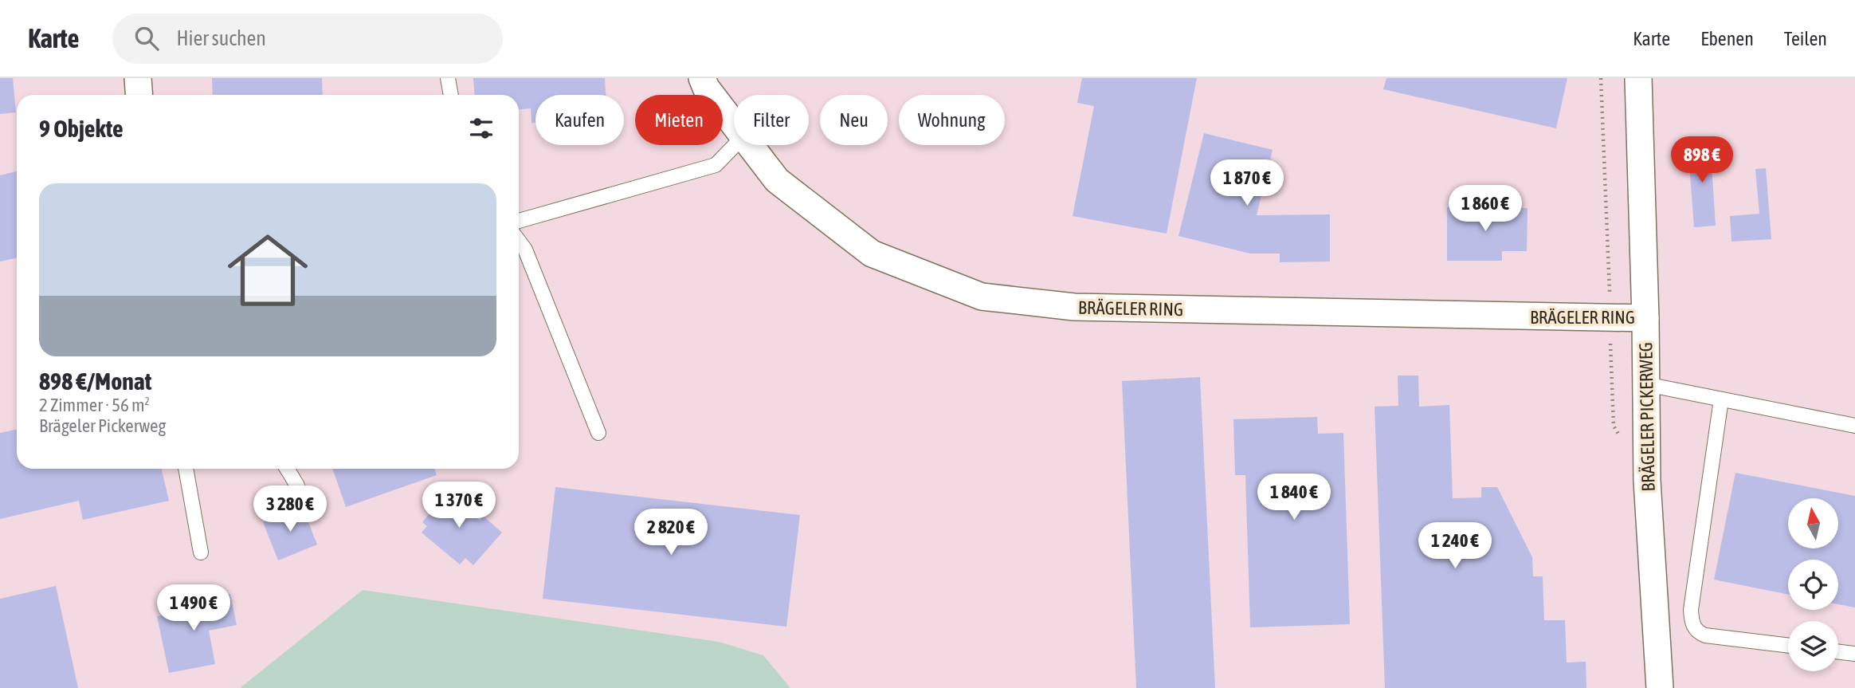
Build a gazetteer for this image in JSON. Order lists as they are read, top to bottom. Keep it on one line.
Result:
{"streets":{"street":["BRÄGELER RING","BRÄGELER PICKERWEG"]},"crossings":[["BRÄGELER RING","BRÄGELER PICKERWEG"]],"north":"top","page":{"header":"Karte","search":"Hier suchen","nav":["Karte","Ebenen","Teilen"],"chip":["Kaufen","Mieten","Filter","Neu","Wohnung"],"heading":"9 Objekte","price":["898 €","1 870 €","1 860 €","1 840 €","1 370 €","3 280 €","2 820 €","1 240 €","1 490 €"],"list":[{"name":"898 €/Monat","note":"2 Zimmer · 56 m² · Brägeler Pickerweg"}]}}
